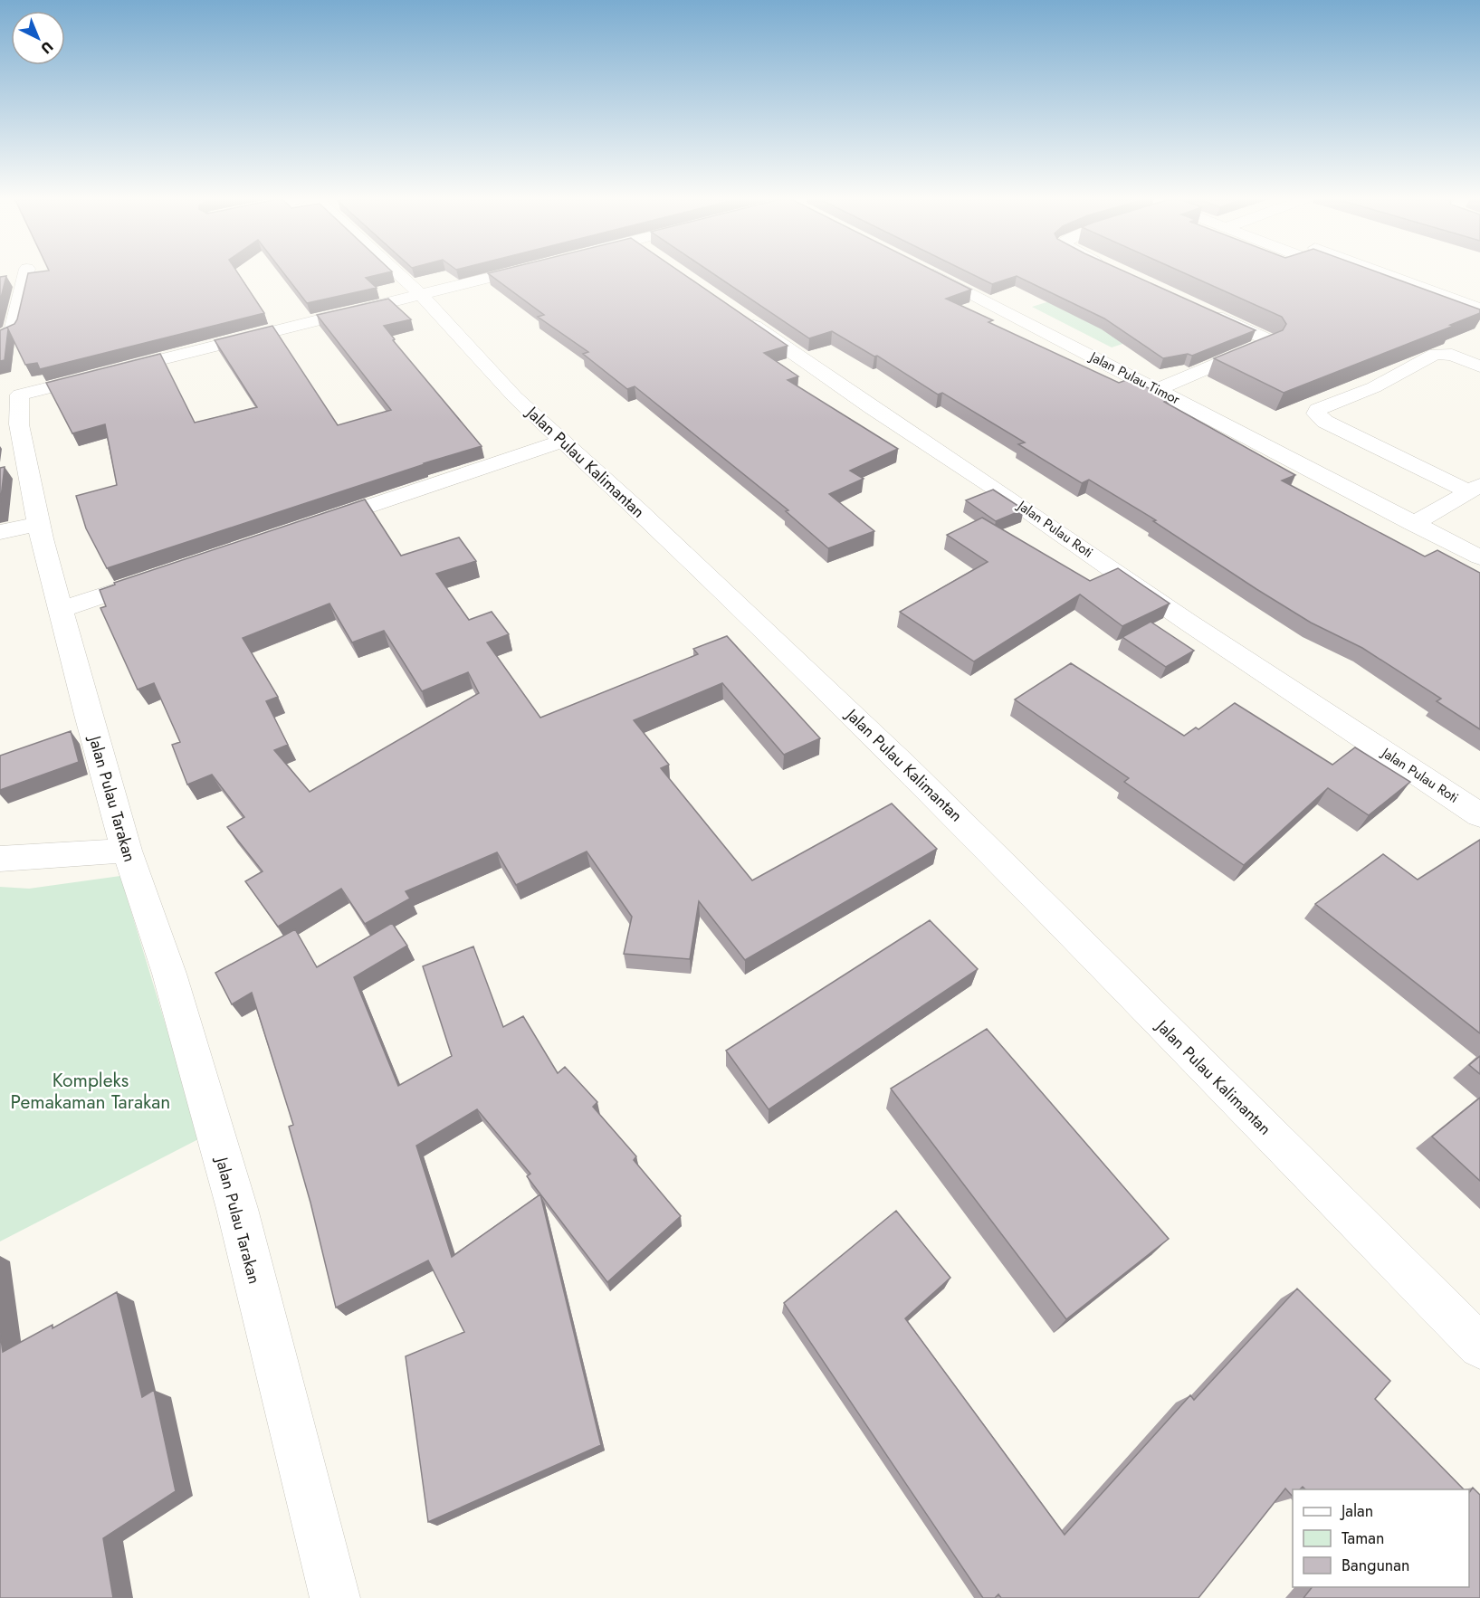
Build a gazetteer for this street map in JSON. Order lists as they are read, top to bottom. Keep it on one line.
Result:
{"streets":{"street":["Jalan Pulau Timor","Jalan Pulau Kalimantan","Jalan Pulau Roti","Jalan Pulau Tarakan"]},"crossings":[["Jalan Pulau Kalimantan","Jalan Pulau Tarakan"]],"parks":["Kompleks Pemakaman Tarakan"],"legend":["Jalan","Taman","Bangunan"],"north":"bottom right"}
